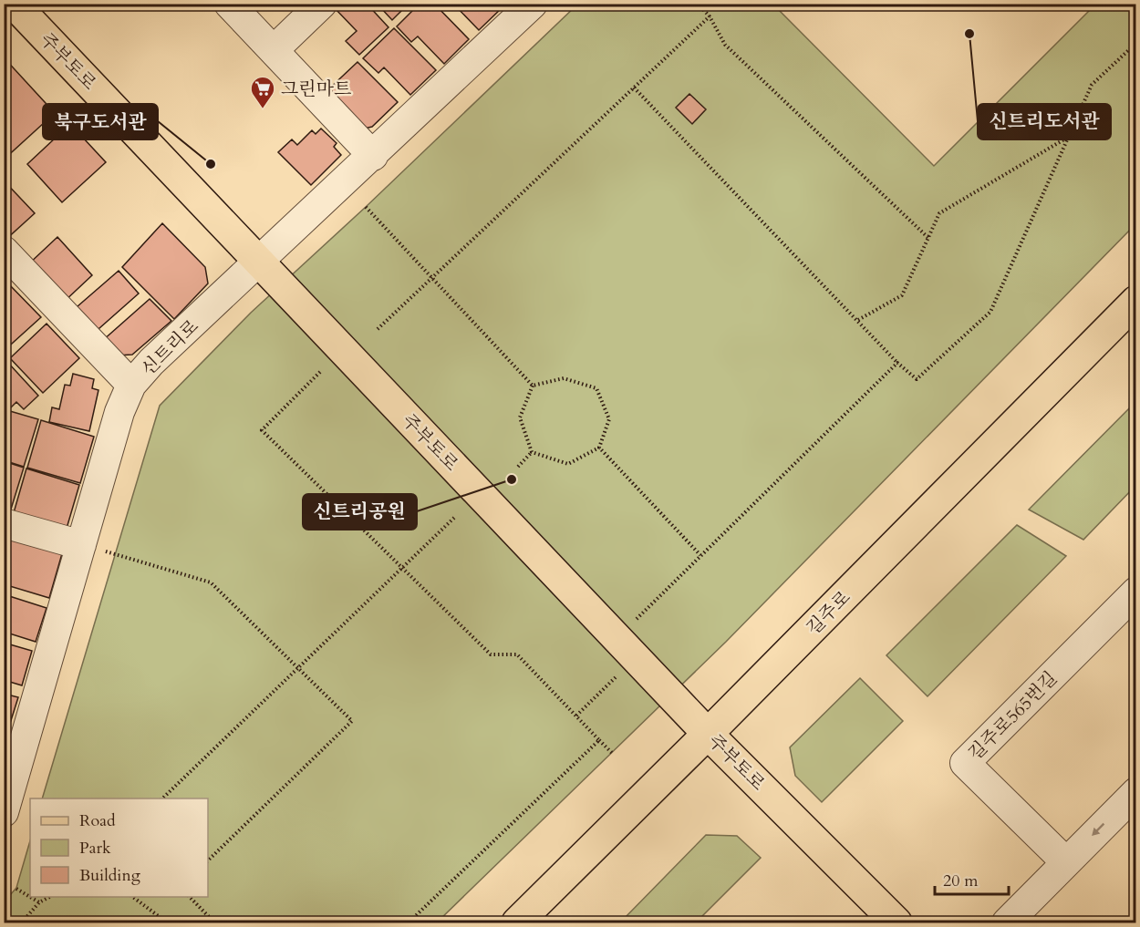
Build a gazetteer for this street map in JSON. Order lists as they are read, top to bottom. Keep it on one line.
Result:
{"streets":{"main road":["주부토로","길주로"],"street":["신트리로","길주로565번길"]},"crossings":[["주부토로","신트리로"],["주부토로","길주로"]],"places":{"other":["신트리도서관","북구도서관","신트리공원"],"supermarket":["그린마트"]},"legend":["Road","Park","Building"],"scale_bar":"20 m"}
